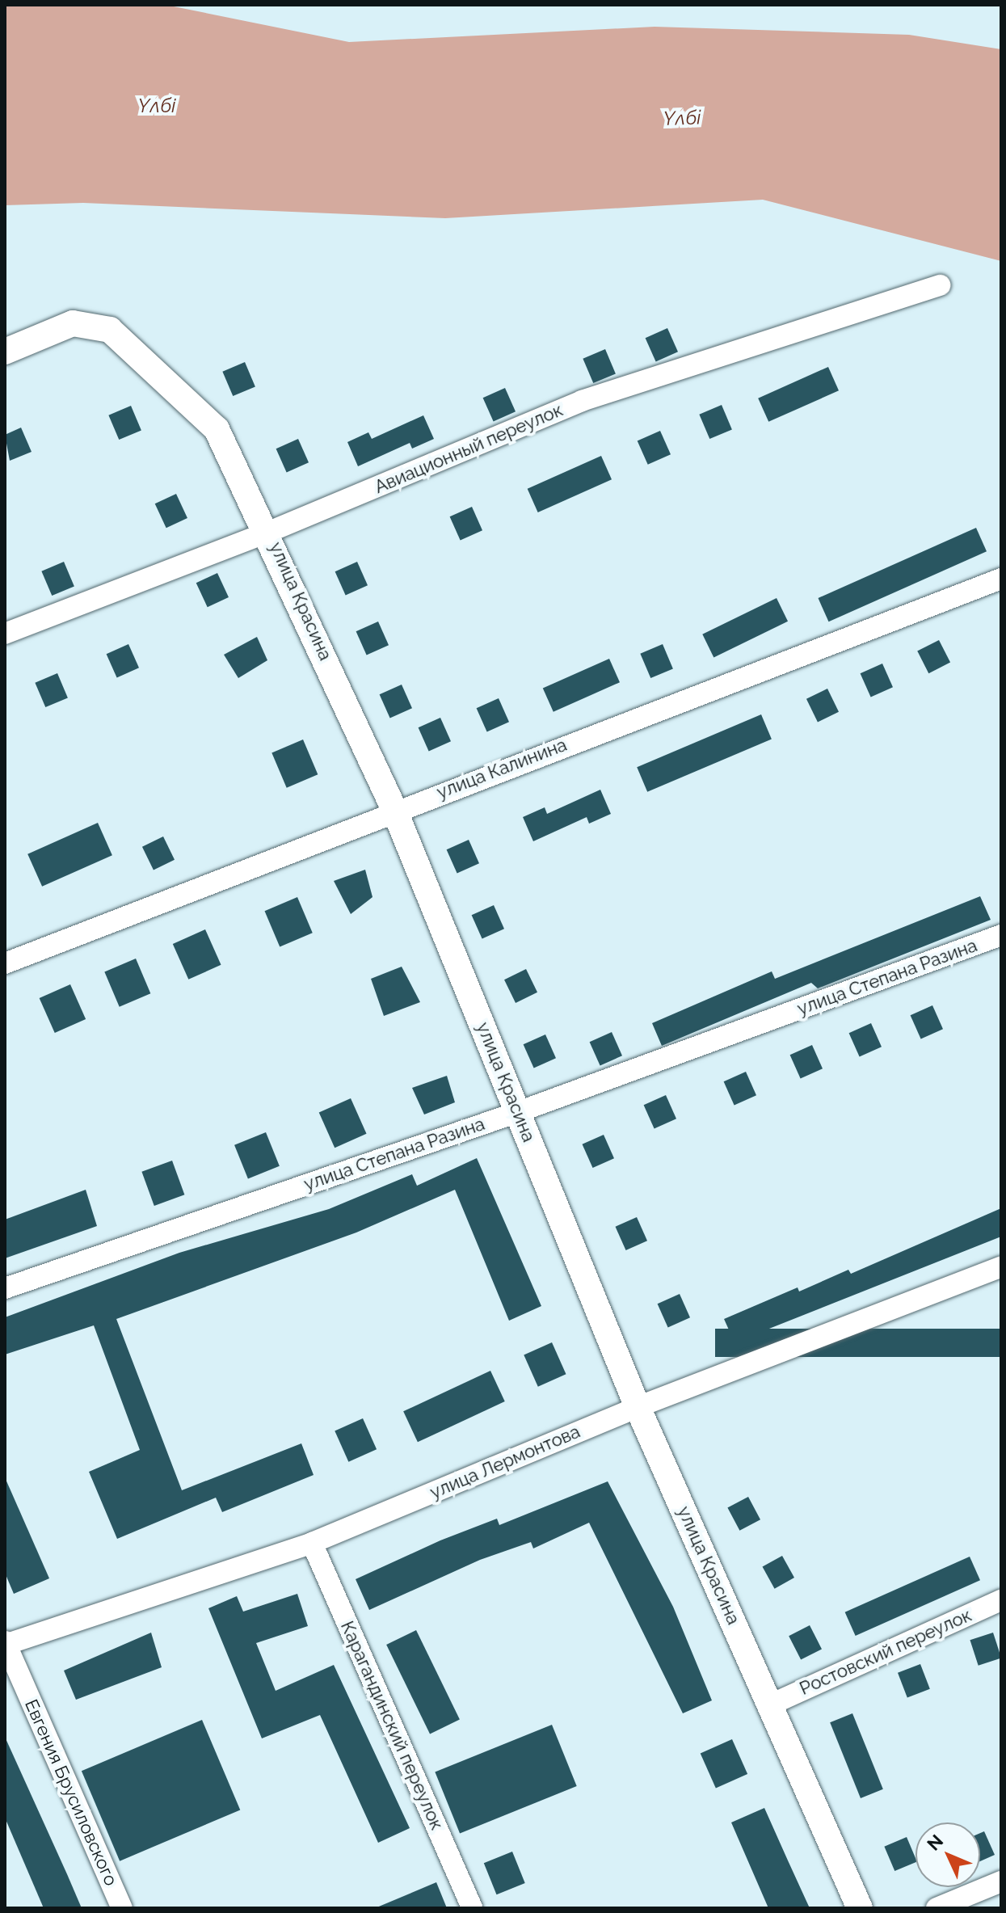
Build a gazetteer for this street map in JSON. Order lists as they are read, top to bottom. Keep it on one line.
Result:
{"streets":{"street":["Авиационный переулок","улица Красина","улица Калинина","улица Степана Разина","улица Лермонтова","Ростовский переулок","Карагандинский переулок","Евгения Брусиловского"]},"crossings":[["Авиационный переулок","улица Красина"],["улица Красина","улица Калинина"],["улица Красина","улица Степана Разина"],["улица Красина","улица Лермонтова"],["улица Красина","Ростовский переулок"],["улица Лермонтова","Карагандинский переулок"],["улица Лермонтова","Евгения Брусиловского"]],"water":["Үлбі"],"north":"top left"}
